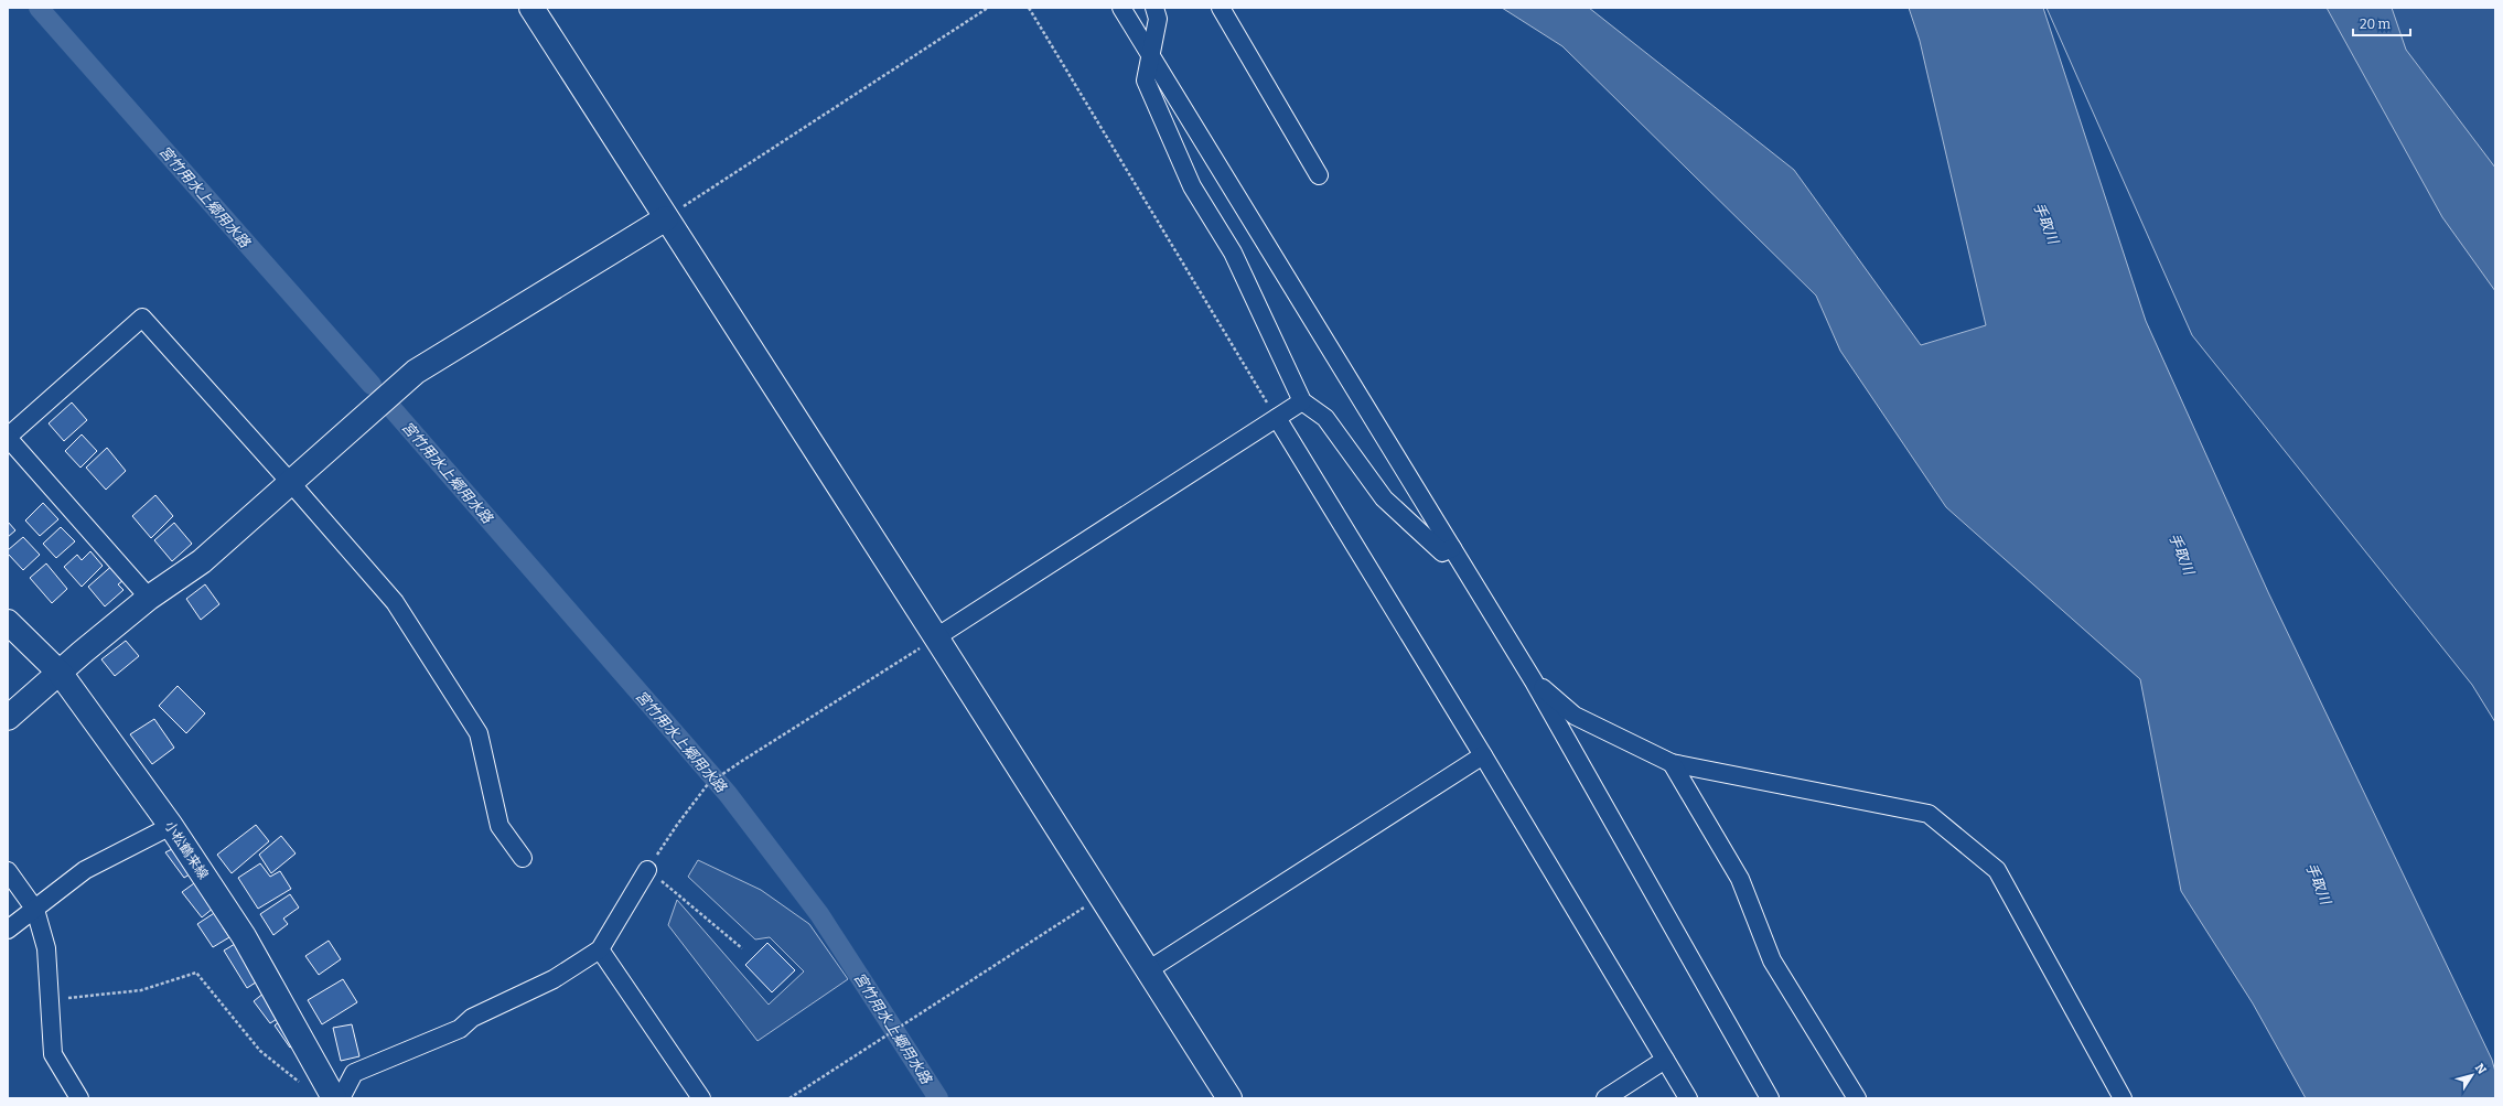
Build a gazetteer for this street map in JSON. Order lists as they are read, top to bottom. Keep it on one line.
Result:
{"streets":{"street":["小松鶴来線"]},"water":["宮竹用水上郷用水路","手取川"],"scale_bar":"20 m","north":"top right"}
